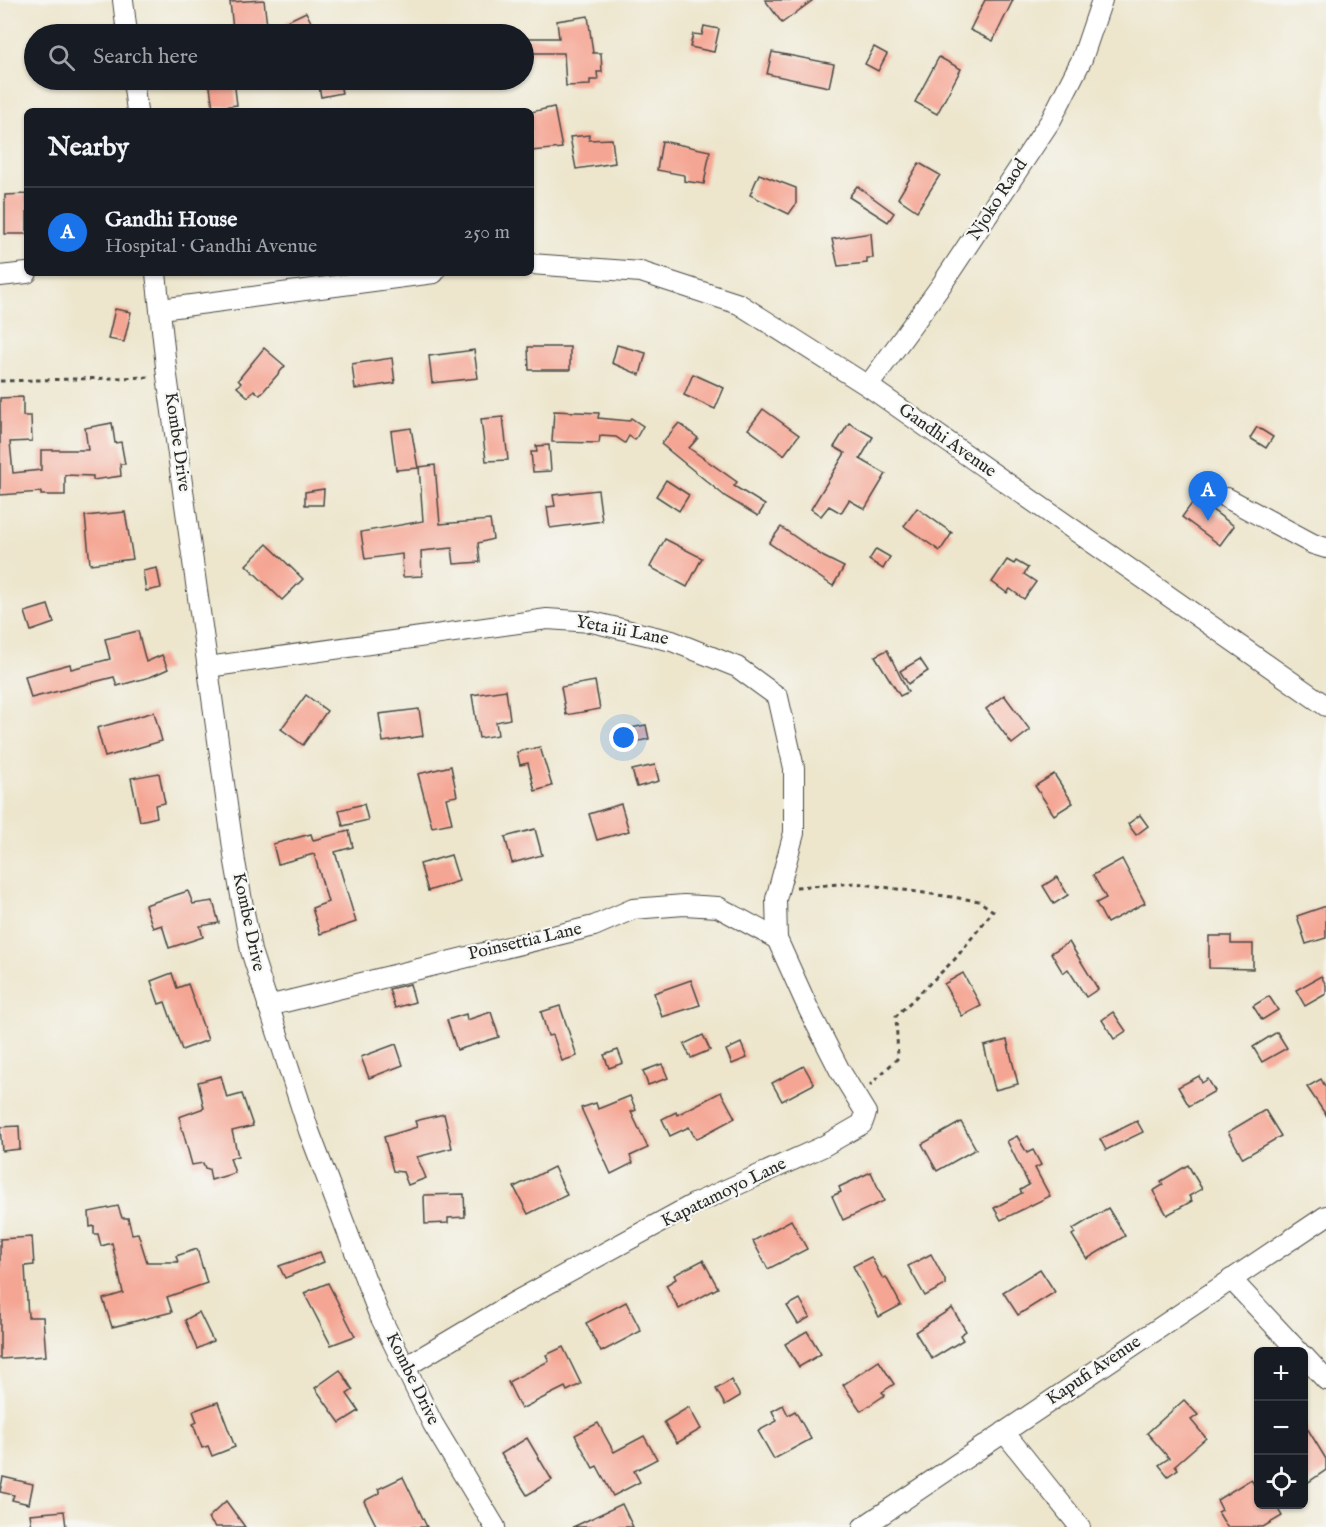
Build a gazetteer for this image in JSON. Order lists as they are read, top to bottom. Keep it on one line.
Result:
{"streets":{"street":["Njoko Raod","Gandhi Avenue","Kombe Drive","Yeta iii Lane","Poinsettia Lane","Kapatamoyo Lane","Kapufi Avenue"]},"crossings":[["Njoko Raod","Gandhi Avenue"],["Kombe Drive","Yeta iii Lane"],["Kombe Drive","Poinsettia Lane"],["Kombe Drive","Kapatamoyo Lane"],["Yeta iii Lane","Poinsettia Lane"],["Yeta iii Lane","Kapatamoyo Lane"],["Poinsettia Lane","Kapatamoyo Lane"]],"page":{"search":"Search here","heading":"Nearby","list":[{"mark":"A","name":"Gandhi House","note":"Hospital · Gandhi Avenue","value":"250 m"}],"pins":"A","map_buttons":["+","−"]}}
